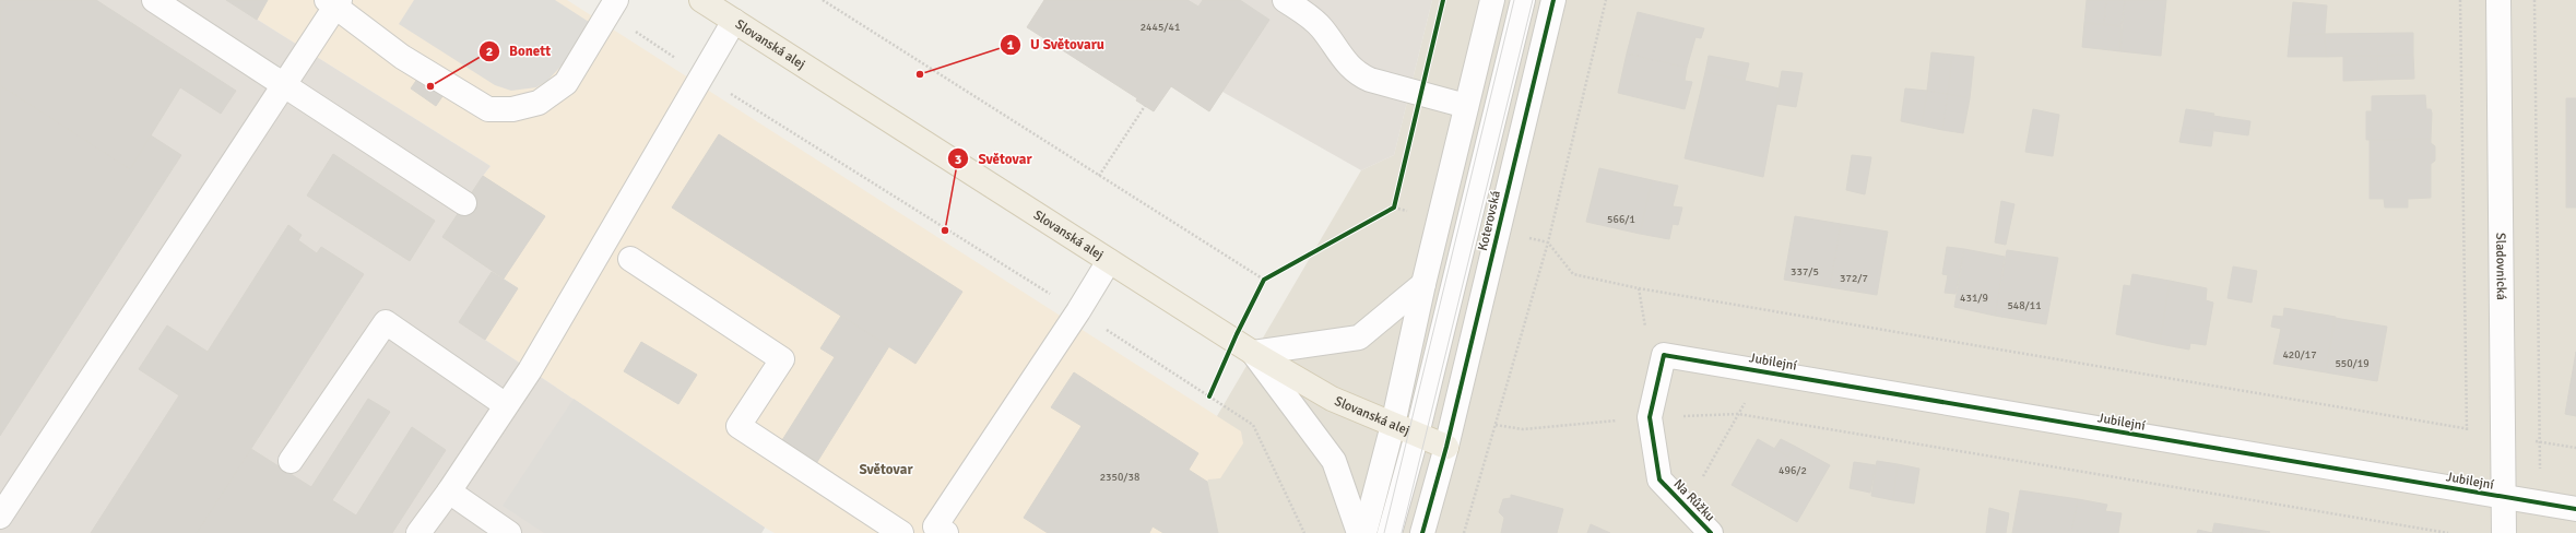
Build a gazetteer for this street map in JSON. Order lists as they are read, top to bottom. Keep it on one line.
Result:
{"streets":{"main road":["Slovanská alej"],"street":["Koterovská","Sladovnická","Jubilejní","Na Růžku"]},"crossings":[["Slovanská alej","Koterovská"],["Sladovnická","Jubilejní"],["Jubilejní","Na Růžku"]],"districts":["Světovar"],"places":["U Světovaru","Bonett","Světovar"],"house_numbers":["2445/41","566/1","337/5","372/7","431/9","548/11","420/17","550/19","496/2","2350/38"]}
